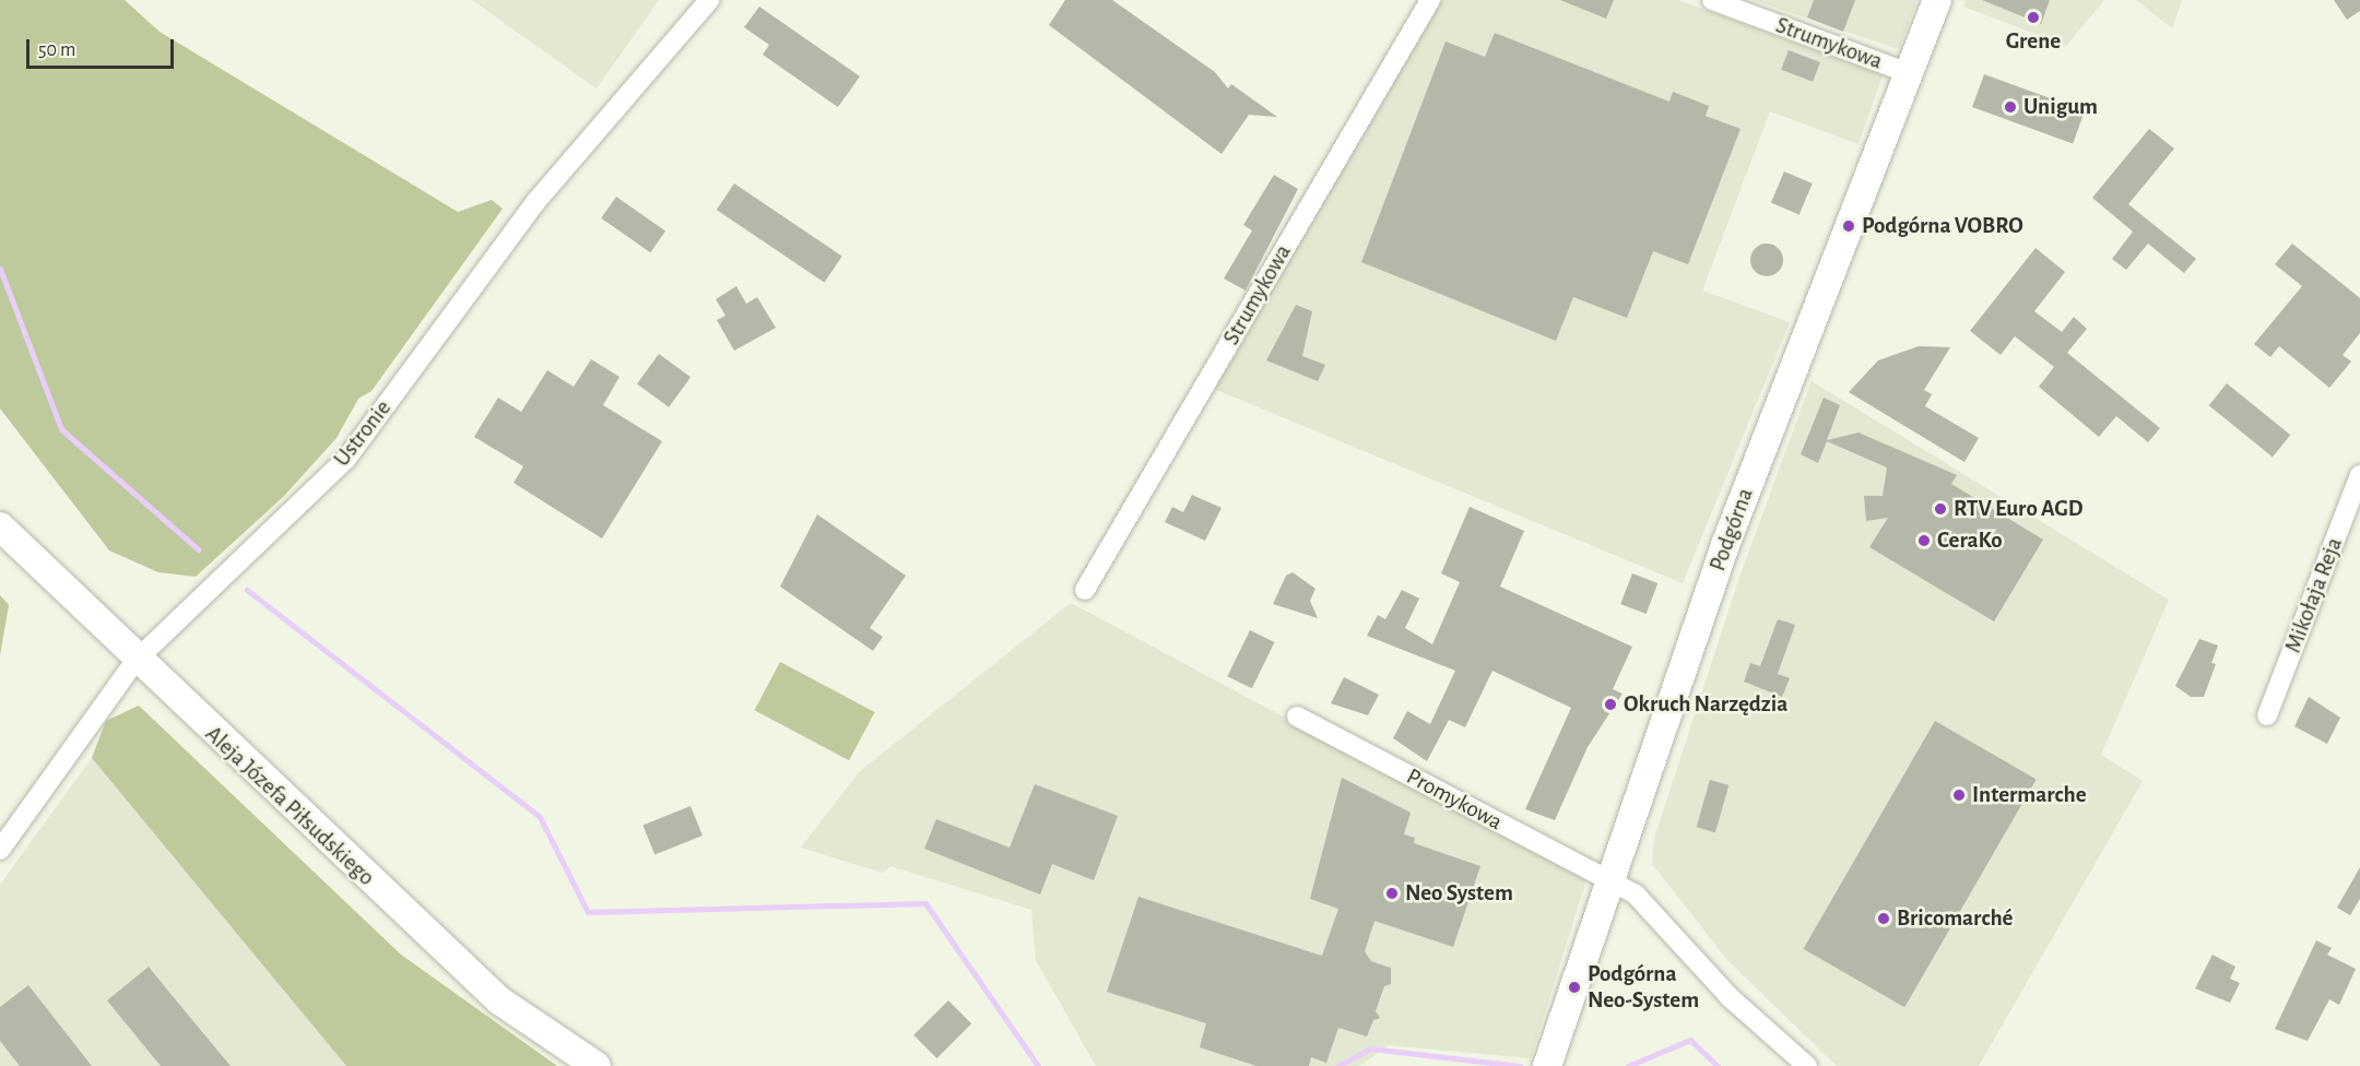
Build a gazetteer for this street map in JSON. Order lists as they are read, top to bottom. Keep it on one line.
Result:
{"streets":{"main road":["Podgórna","Aleja Józefa Piłsudskiego"],"street":["Strumykowa","Ustronie","Mikołaja Reja","Promykowa"]},"crossings":[["Strumykowa","Podgórna"],["Ustronie","Aleja Józefa Piłsudskiego"],["Podgórna","Promykowa"]],"places":["Grene","Unigum","Podgórna VOBRO","RTV Euro AGD","CeraKo","Okruch Narzędzia","Intermarche","Neo System","Bricomarché","Podgórna Neo-System"],"scale_bar":"50 m"}
